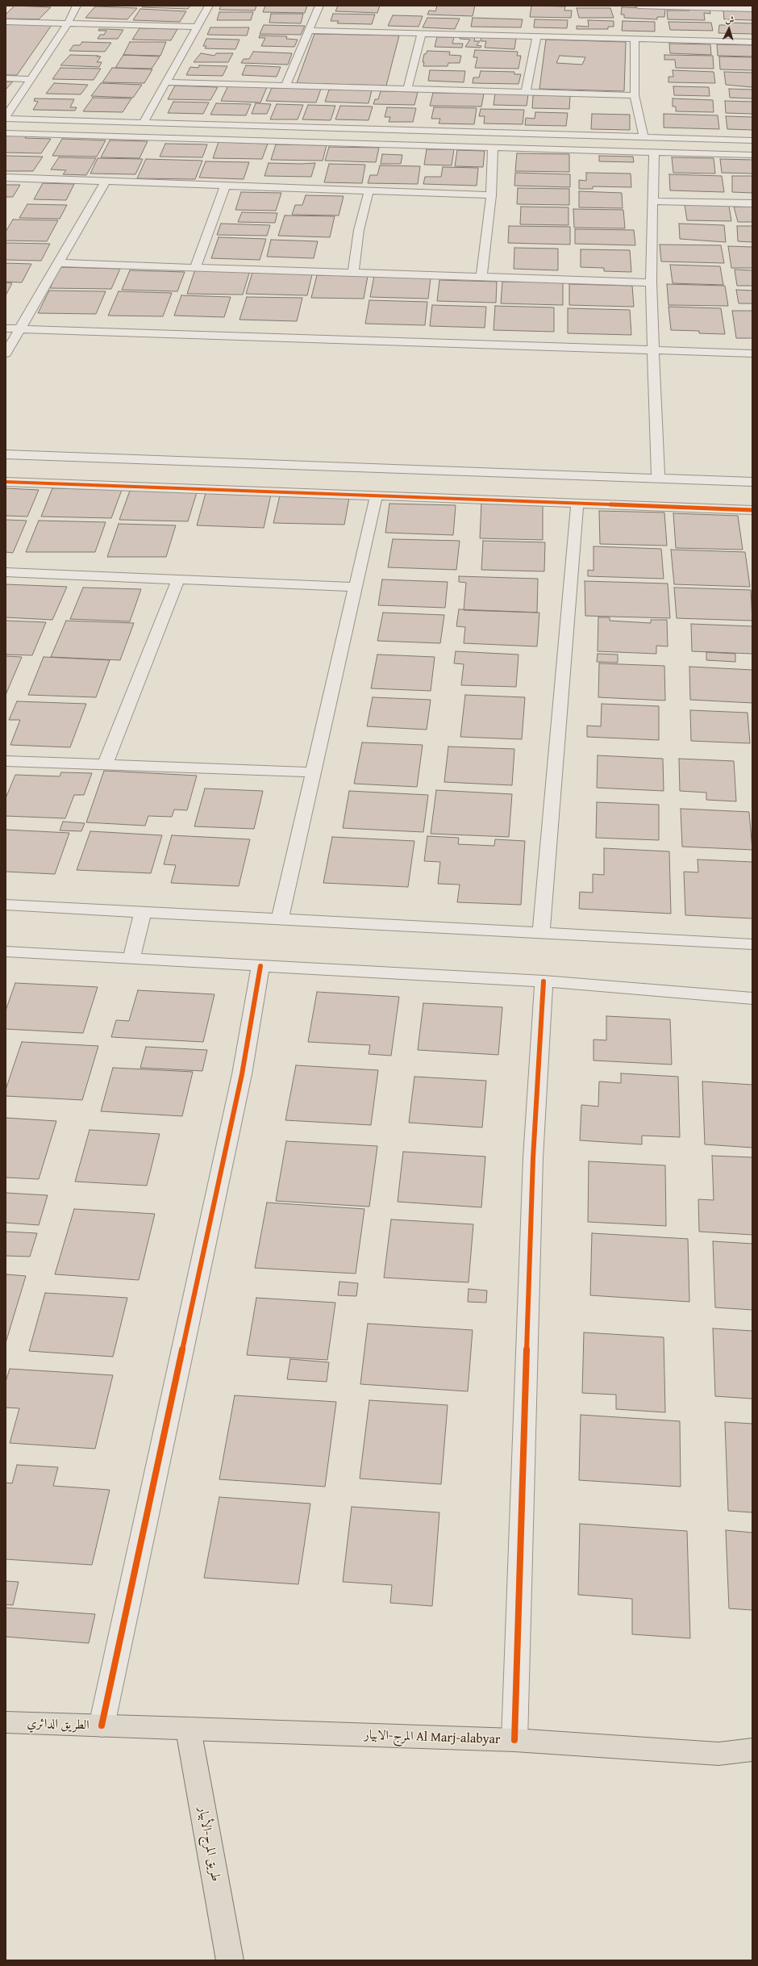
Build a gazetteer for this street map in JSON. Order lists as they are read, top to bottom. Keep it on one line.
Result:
{"streets":{"main road":["الطريق الدائري","المرج-الابيار Al Marj-alabyar","طريق المرج-الأبيار"]},"crossings":[["الطريق الدائري","المرج-الابيار Al Marj-alabyar"],["الطريق الدائري","طريق المرج-الأبيار"],["المرج-الابيار Al Marj-alabyar","طريق المرج-الأبيار"]],"north":"top"}
